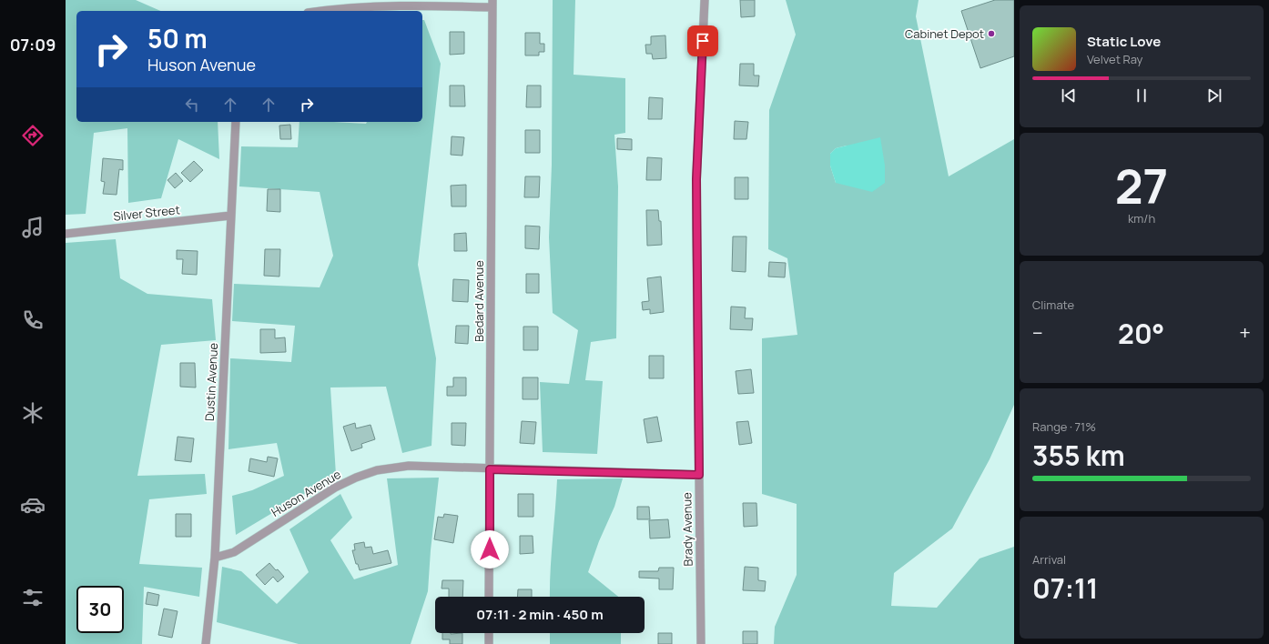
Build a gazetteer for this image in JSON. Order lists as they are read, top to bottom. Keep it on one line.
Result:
{"streets":{"street":["Silver Street","Bedard Avenue","Dustin Avenue","Huson Avenue","Brady Avenue"]},"crossings":[["Silver Street","Dustin Avenue"],["Bedard Avenue","Huson Avenue"],["Dustin Avenue","Huson Avenue"],["Huson Avenue","Brady Avenue"]],"places":["Cabinet Depot"],"page":{"tabs":"07:09","turn":["50 m","Huson Avenue"],"song":["Static Love","Velvet Ray"],"tile":[["27","km/h"],"Climate",["Range · 71%","355 km"],["Arrival","07:11"]],"heat":["−","20°","+"],"limit":"30","trip":"07:11 · 2 min · 450 m"}}
